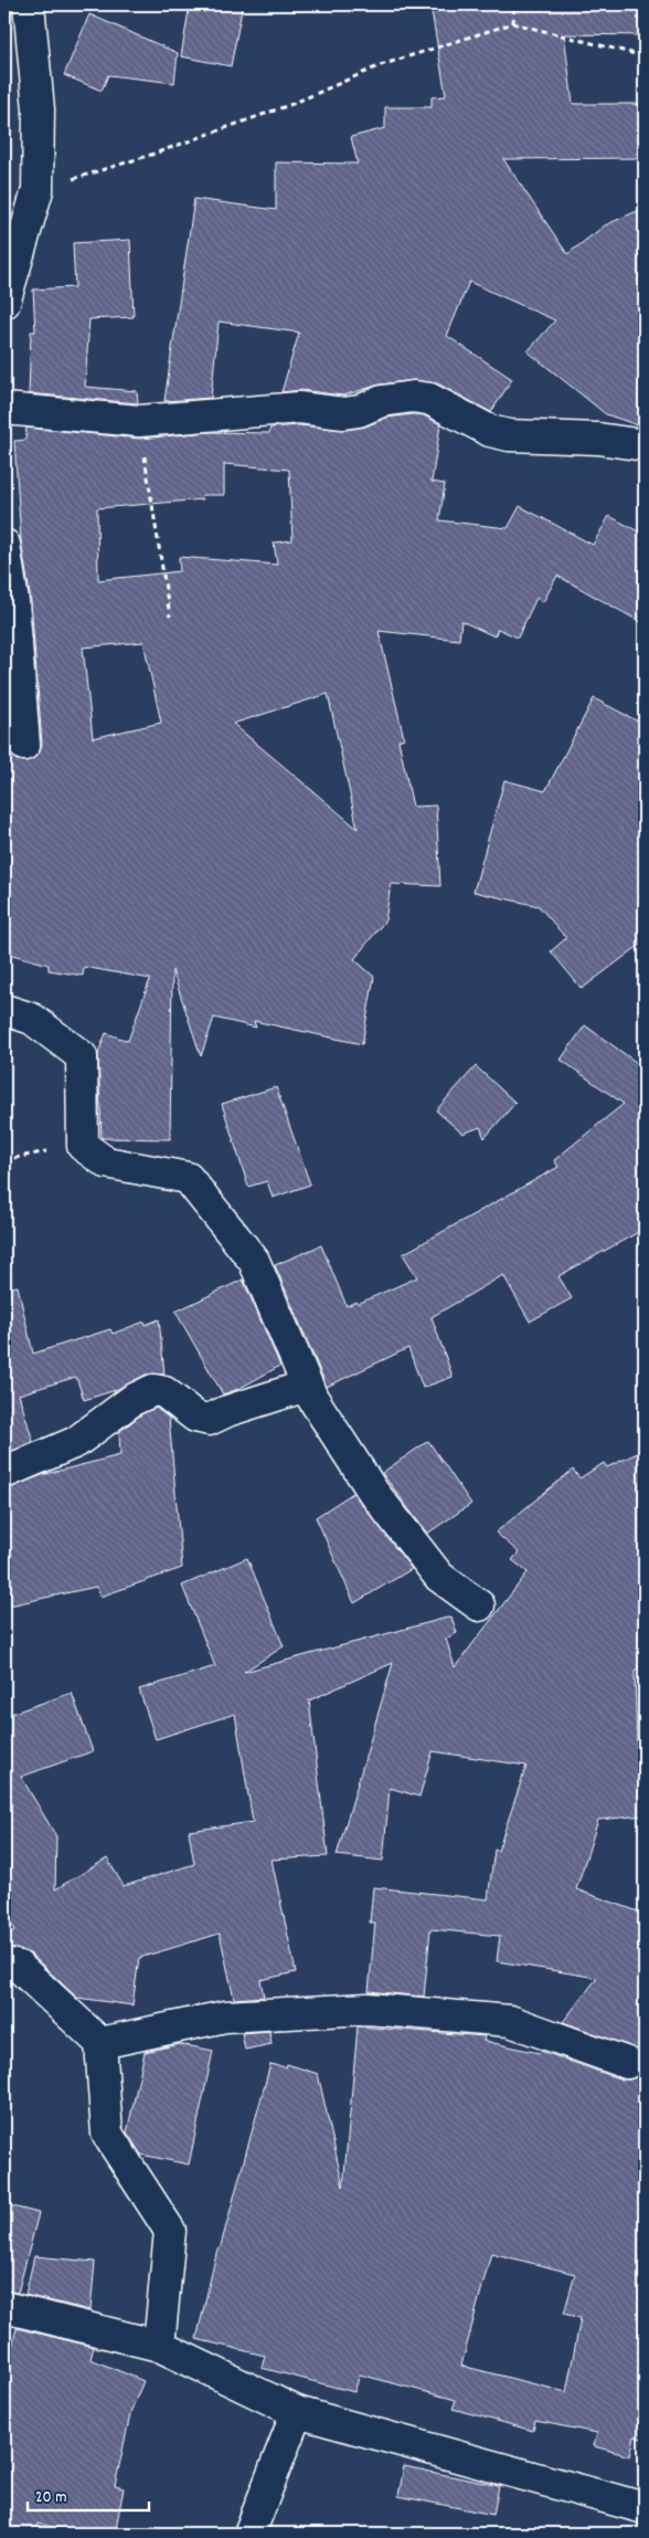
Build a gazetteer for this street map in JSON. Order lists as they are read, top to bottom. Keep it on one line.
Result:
{"scale_bar":"20 m"}
